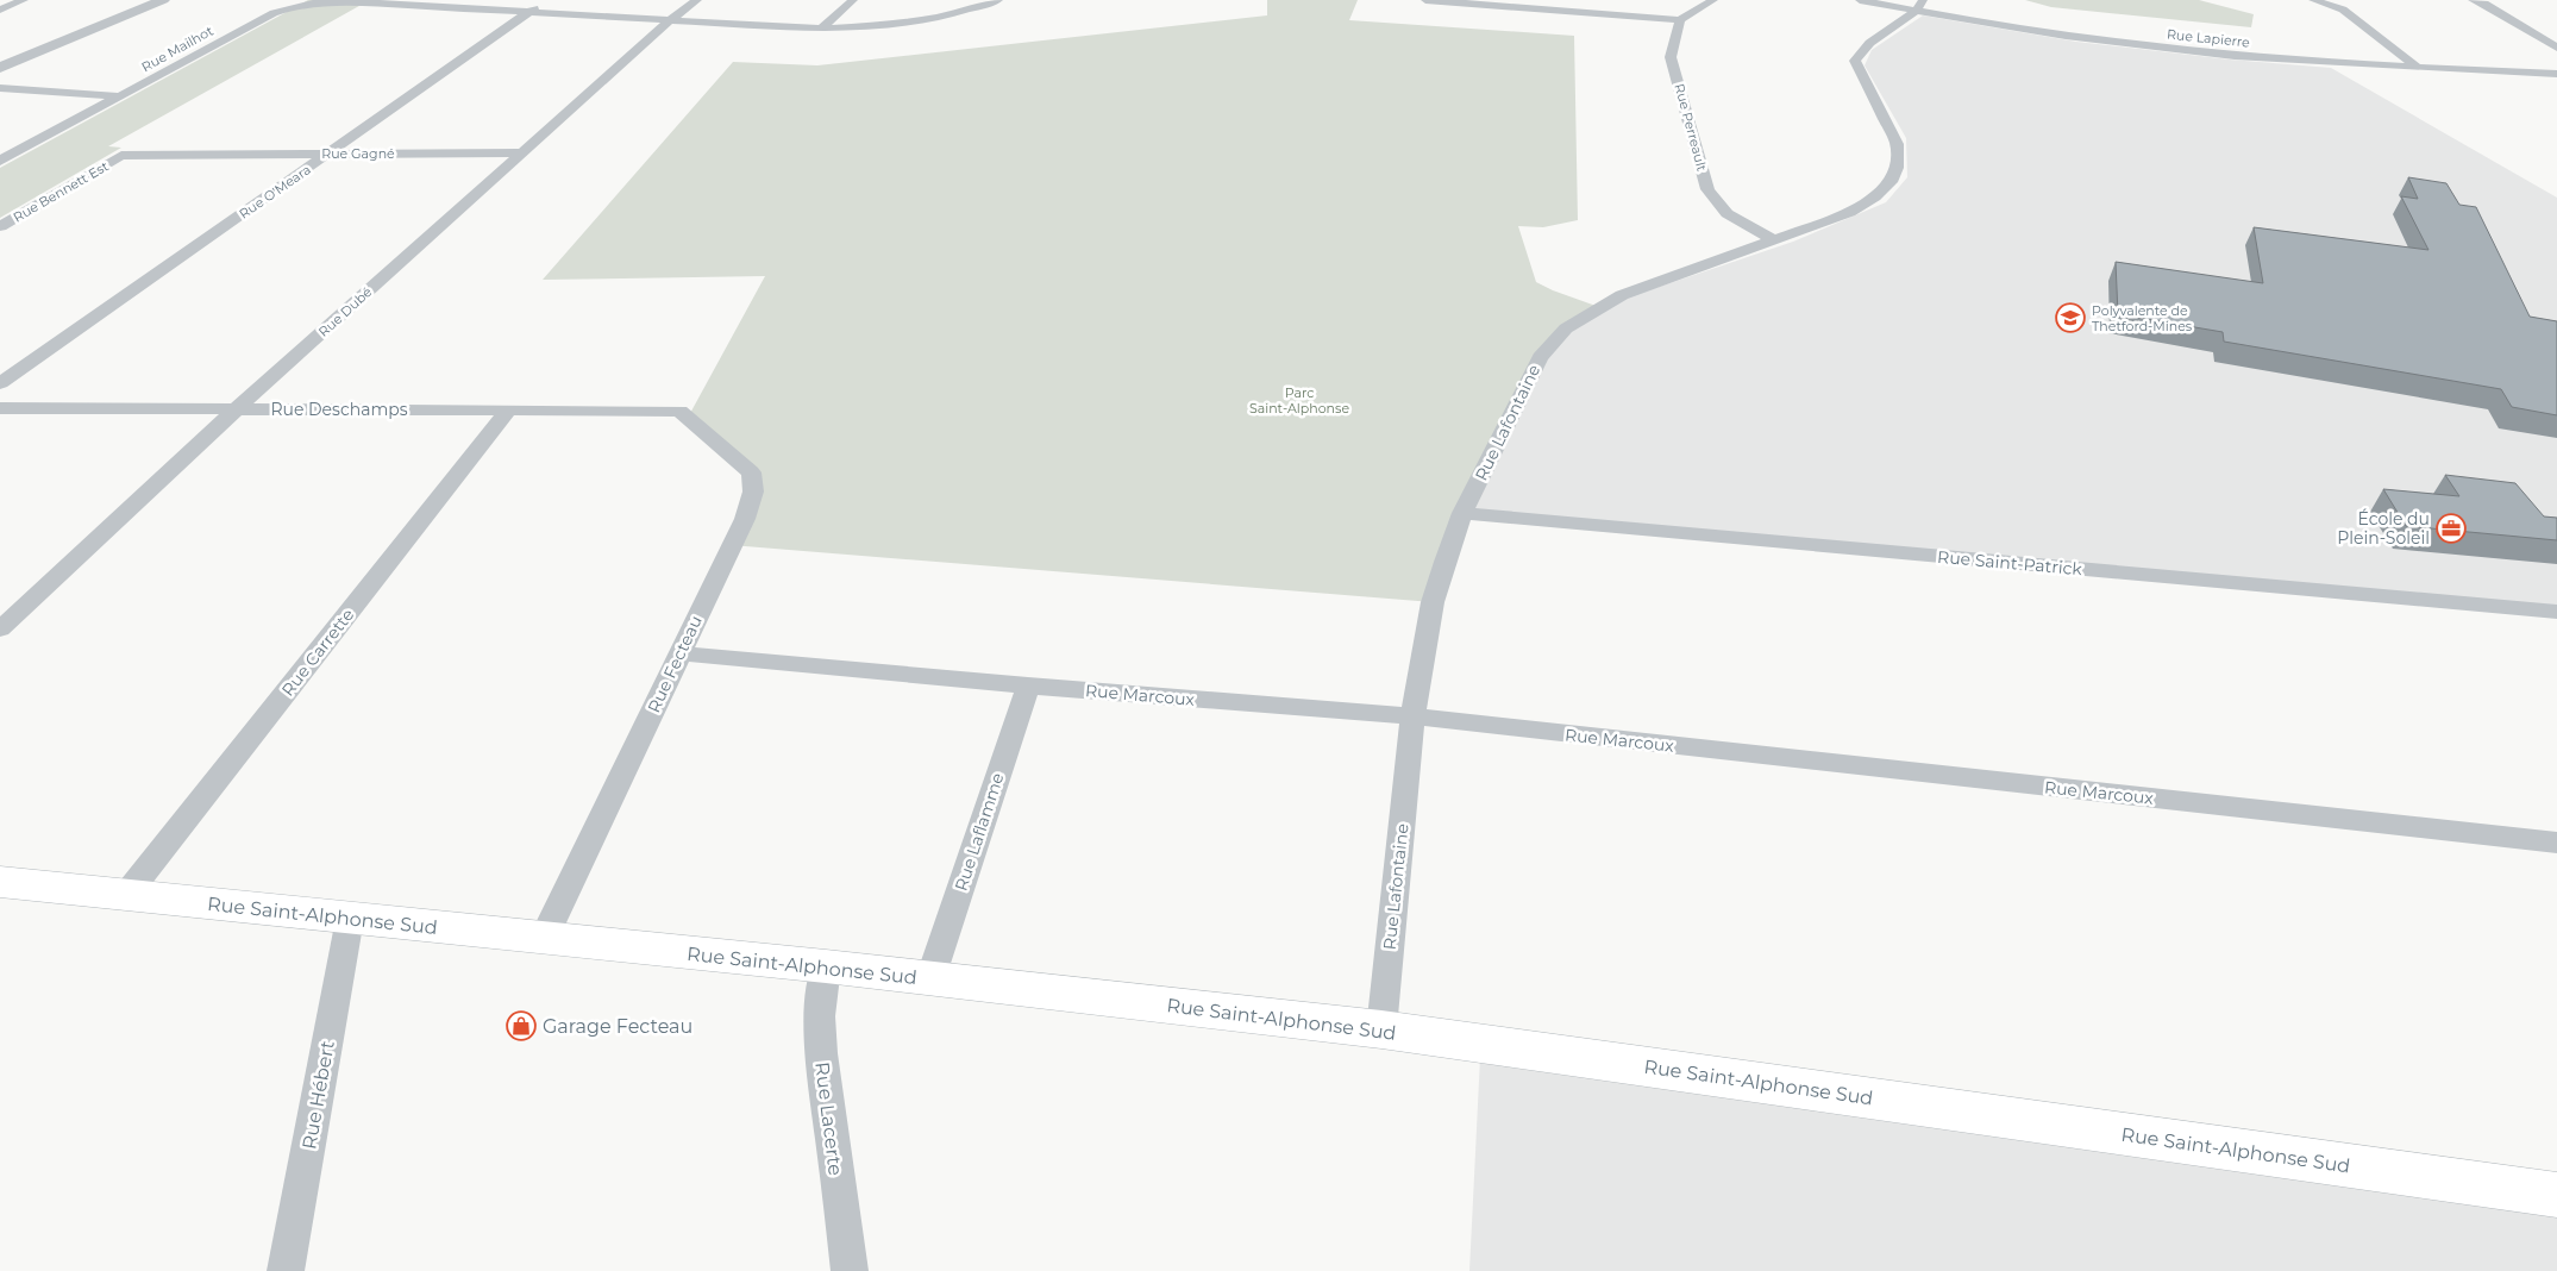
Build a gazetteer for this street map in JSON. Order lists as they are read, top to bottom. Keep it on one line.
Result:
{"streets":{"main road":["Rue Saint-Alphonse Sud"],"street":["Rue Lapierre","Rue Mailhot","Rue Perreault","Rue Gagné","Rue Bennett Est","Rue O'Meara","Rue Dubé","Rue Deschamps","Rue Lafontaine","Rue Saint-Patrick","Rue Carrette","Rue Fecteau","Rue Marcoux","Rue Laflamme","Rue Hébert","Rue Lacerte"]},"crossings":[["Rue Lapierre","Rue Lafontaine"],["Rue Mailhot","Rue O'Meara"],["Rue Mailhot","Rue Dubé"],["Rue Perreault","Rue Lafontaine"],["Rue Gagné","Rue Bennett Est"],["Rue Gagné","Rue O'Meara"],["Rue Gagné","Rue Dubé"],["Rue Dubé","Rue Deschamps"],["Rue Deschamps","Rue Carrette"],["Rue Deschamps","Rue Fecteau"],["Rue Lafontaine","Rue Saint-Patrick"],["Rue Lafontaine","Rue Marcoux"],["Rue Lafontaine","Rue Saint-Alphonse Sud"],["Rue Carrette","Rue Saint-Alphonse Sud"],["Rue Fecteau","Rue Marcoux"],["Rue Fecteau","Rue Saint-Alphonse Sud"],["Rue Marcoux","Rue Laflamme"],["Rue Laflamme","Rue Saint-Alphonse Sud"],["Rue Saint-Alphonse Sud","Rue Hébert"],["Rue Saint-Alphonse Sud","Rue Lacerte"]],"parks":["Parc Saint-Alphonse"],"places":{"school or university":["Polyvalente de Thetford-Mines"],"office":["École du Plein-Soleil"],"shop":["Garage Fecteau"]}}
